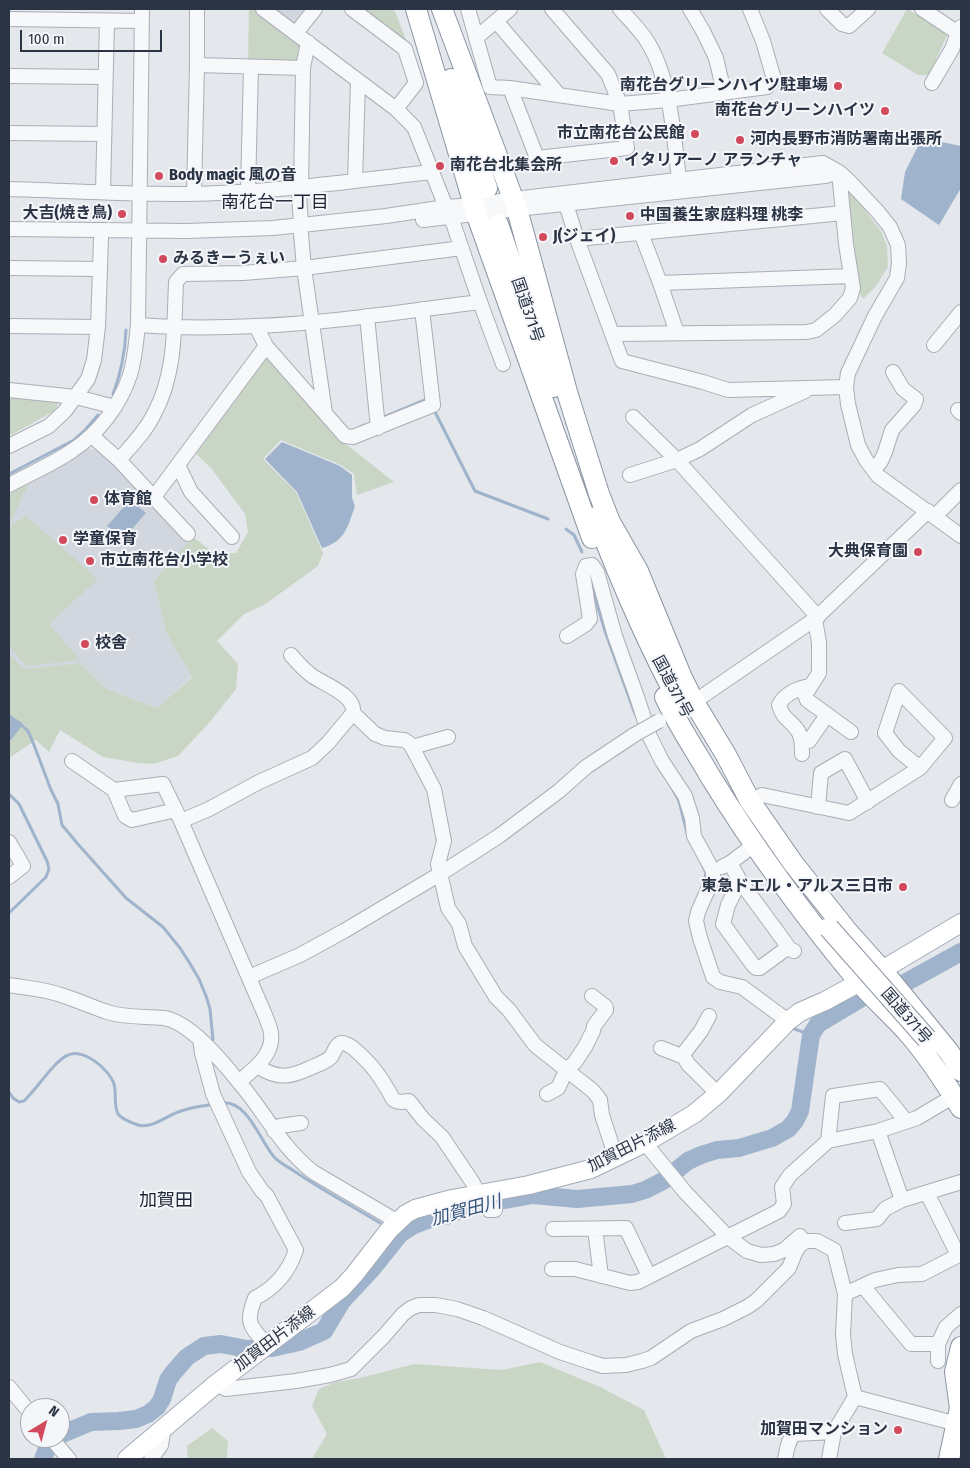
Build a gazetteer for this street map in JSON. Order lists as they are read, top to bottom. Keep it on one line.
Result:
{"streets":{"highway":["国道371号"],"main road":["加賀田片添線"]},"districts":["南花台一丁目","加賀田"],"water":["加賀田川"],"places":["南花台グリーンハイツ駐車場","南花台グリーンハイツ","市立南花台公民館","河内長野市消防署南出張所","イタリアーノ アランチャ","南花台北集会所","Body magic 風の音","大吉(焼き鳥)","中国養生家庭料理 桃李","J(ジェイ)","みるきーうぇい","体育館","学童保育","大典保育園","市立南花台小学校","校舎","東急ドエル・アルス三日市","加賀田マンション"],"scale_bar":"100 m","north":"top right"}
